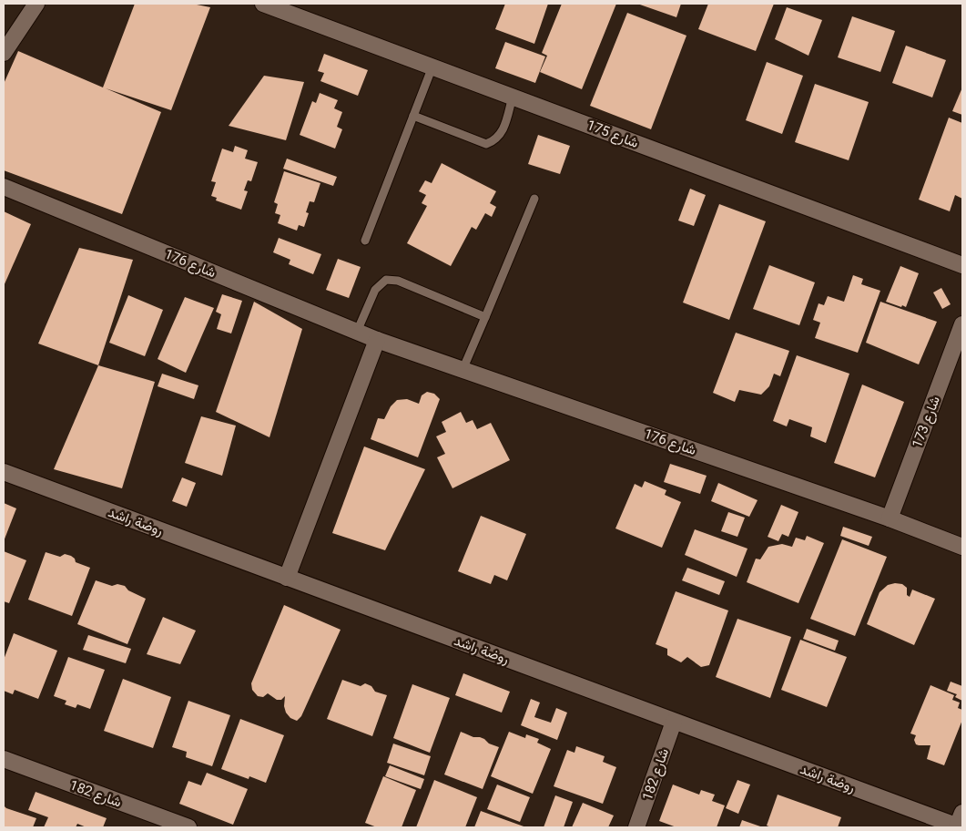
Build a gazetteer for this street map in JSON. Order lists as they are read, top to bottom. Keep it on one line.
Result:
{"streets":{"street":["شارع 175","شارع 176","شارع 173","روضة راشد","شارع 182"]},"crossings":[["شارع 176","شارع 173"],["روضة راشد","شارع 182"]]}
